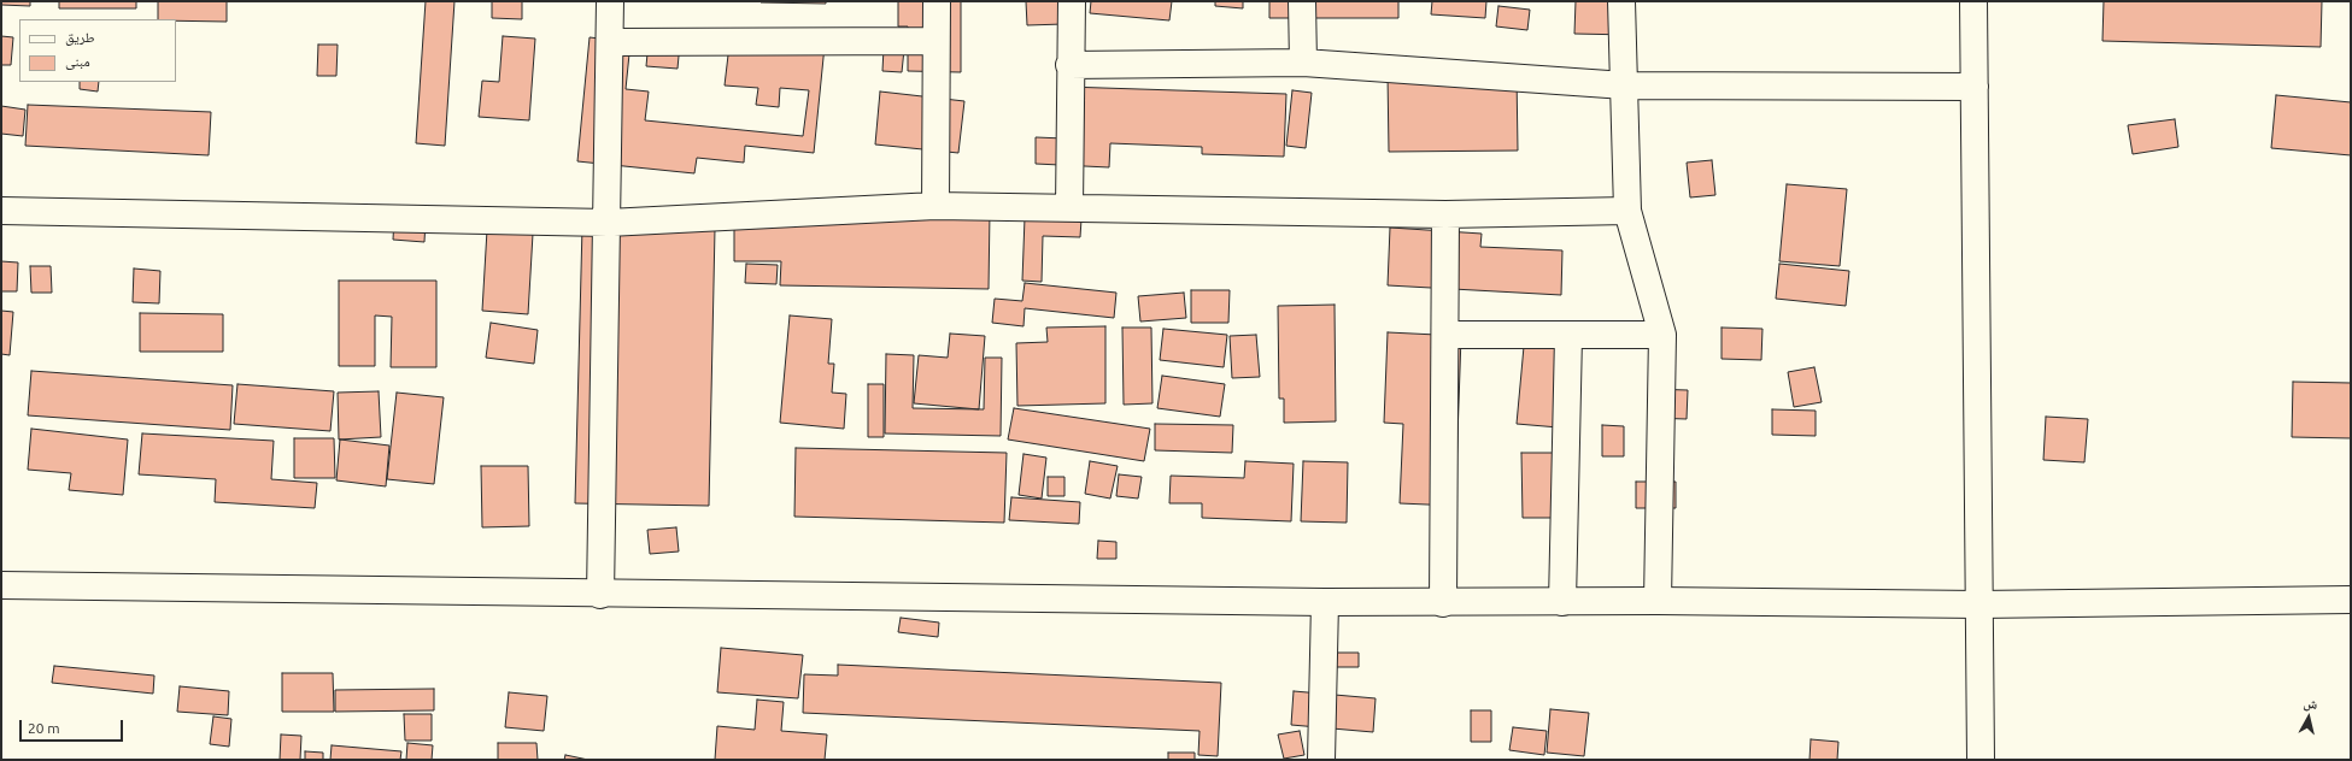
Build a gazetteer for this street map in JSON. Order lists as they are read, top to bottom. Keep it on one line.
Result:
{"legend":["طريق","مبنى"],"scale_bar":"20 m","north":"top"}
